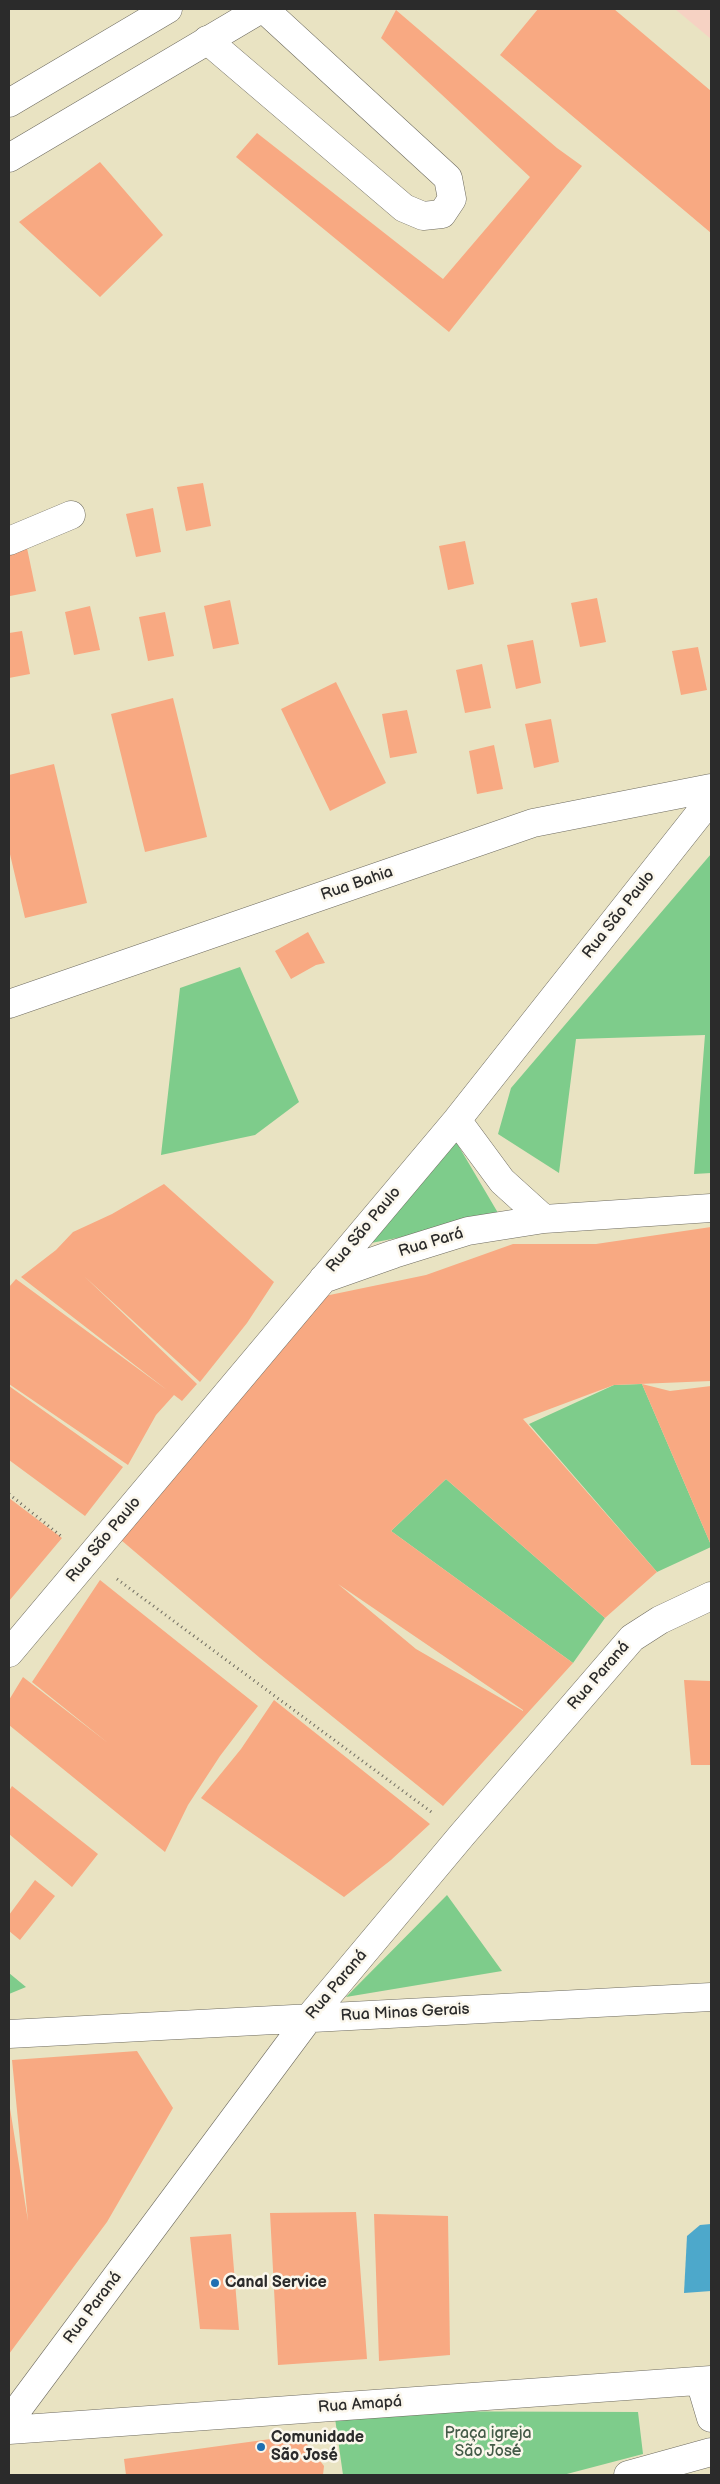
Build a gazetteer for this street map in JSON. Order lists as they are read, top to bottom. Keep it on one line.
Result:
{"streets":{"street":["Rua Bahia","Rua São Paulo","Rua Pará","Rua Paraná","Rua Minas Gerais","Rua Amapá"]},"crossings":[["Rua São Paulo","Rua Pará"],["Rua Paraná","Rua Minas Gerais"]],"parks":["Praça igreja São José"],"places":["Canal Service","Comunidade São José"]}
